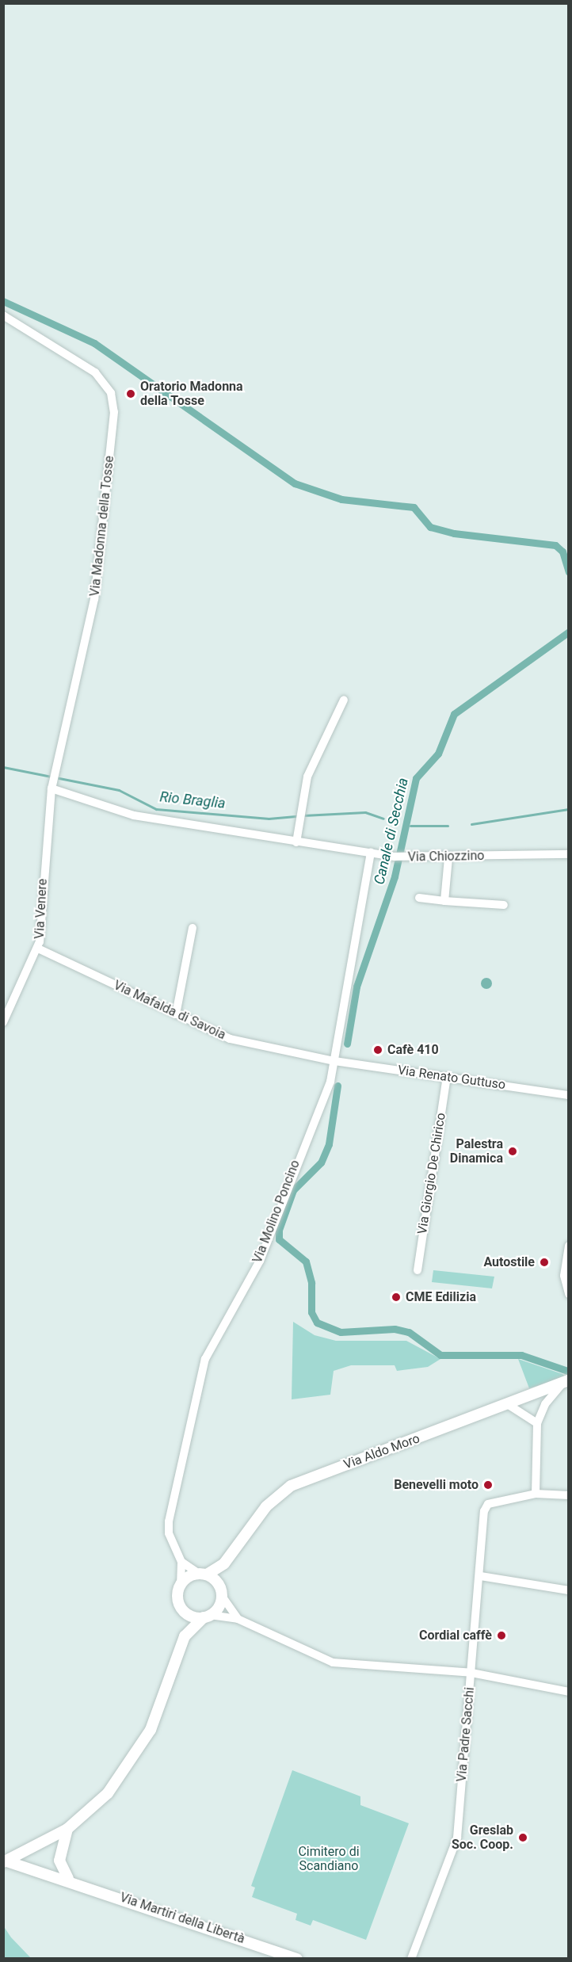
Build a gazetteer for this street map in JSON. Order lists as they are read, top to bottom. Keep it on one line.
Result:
{"streets":{"main road":["Via Aldo Moro","Via Martiri della Libertà"],"street":["Via Madonna della Tosse","Via Chiozzino","Via Venere","Via Mafalda di Savoia","Via Renato Guttuso","Via Giorgio De Chirico","Via Molino Poncino","Via Padre Sacchi"]},"crossings":[["Via Madonna della Tosse","Via Chiozzino"],["Via Madonna della Tosse","Via Venere"],["Via Chiozzino","Via Venere"],["Via Chiozzino","Via Molino Poncino"],["Via Venere","Via Mafalda di Savoia"],["Via Mafalda di Savoia","Via Renato Guttuso"],["Via Mafalda di Savoia","Via Molino Poncino"],["Via Renato Guttuso","Via Giorgio De Chirico"],["Via Renato Guttuso","Via Molino Poncino"],["Via Molino Poncino","Via Aldo Moro"]],"water":["Rio Braglia","Canale di Secchia"],"parks":["Cimitero di Scandiano"],"places":["Oratorio Madonna della Tosse","Cafè 410","Palestra Dinamica","Autostile","CME Edilizia","Benevelli moto","Cordial caffè","Greslab Soc. Coop."]}
